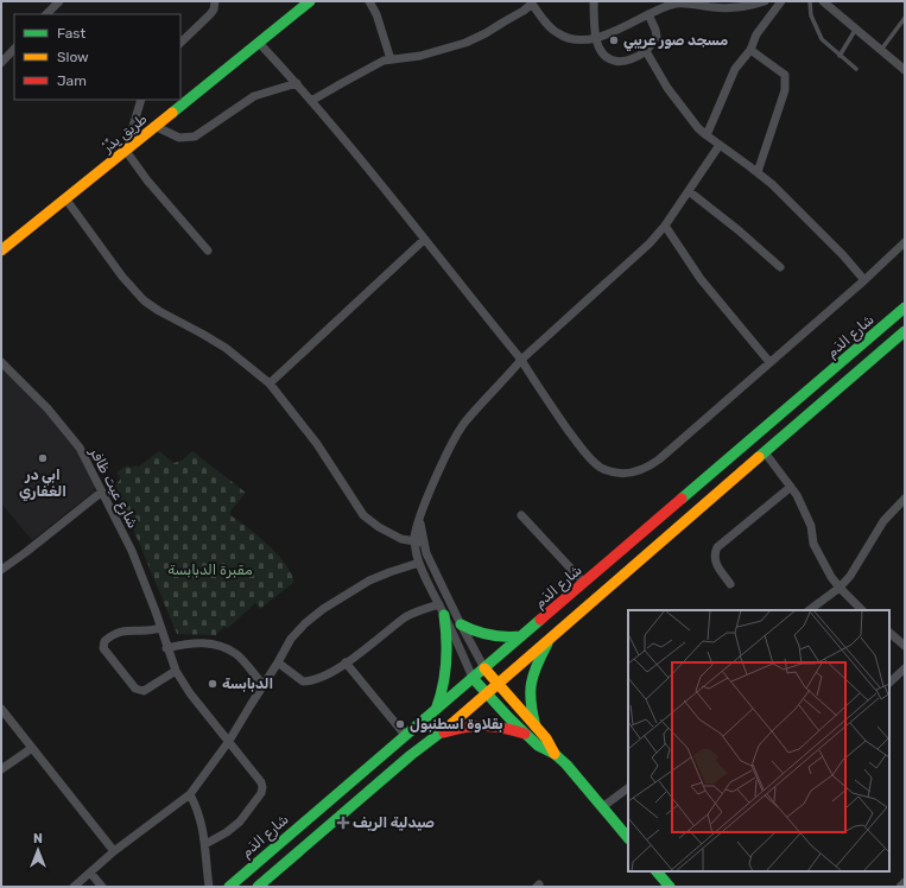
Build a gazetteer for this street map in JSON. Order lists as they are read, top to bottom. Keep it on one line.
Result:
{"streets":{"main road":["طريق يِدِّرْ","شارع الدَم"],"street":["شارع عيت ظافر"]},"parks":["مقبرة الدبابسة"],"places":{"other":["مسجد صور عريبي","ابي در الغفاري","الدبابسة","بقلاوة اسطنبول"],"health":["صيدلية الريف"]},"legend":["Fast","Slow","Jam"],"north":"top"}
